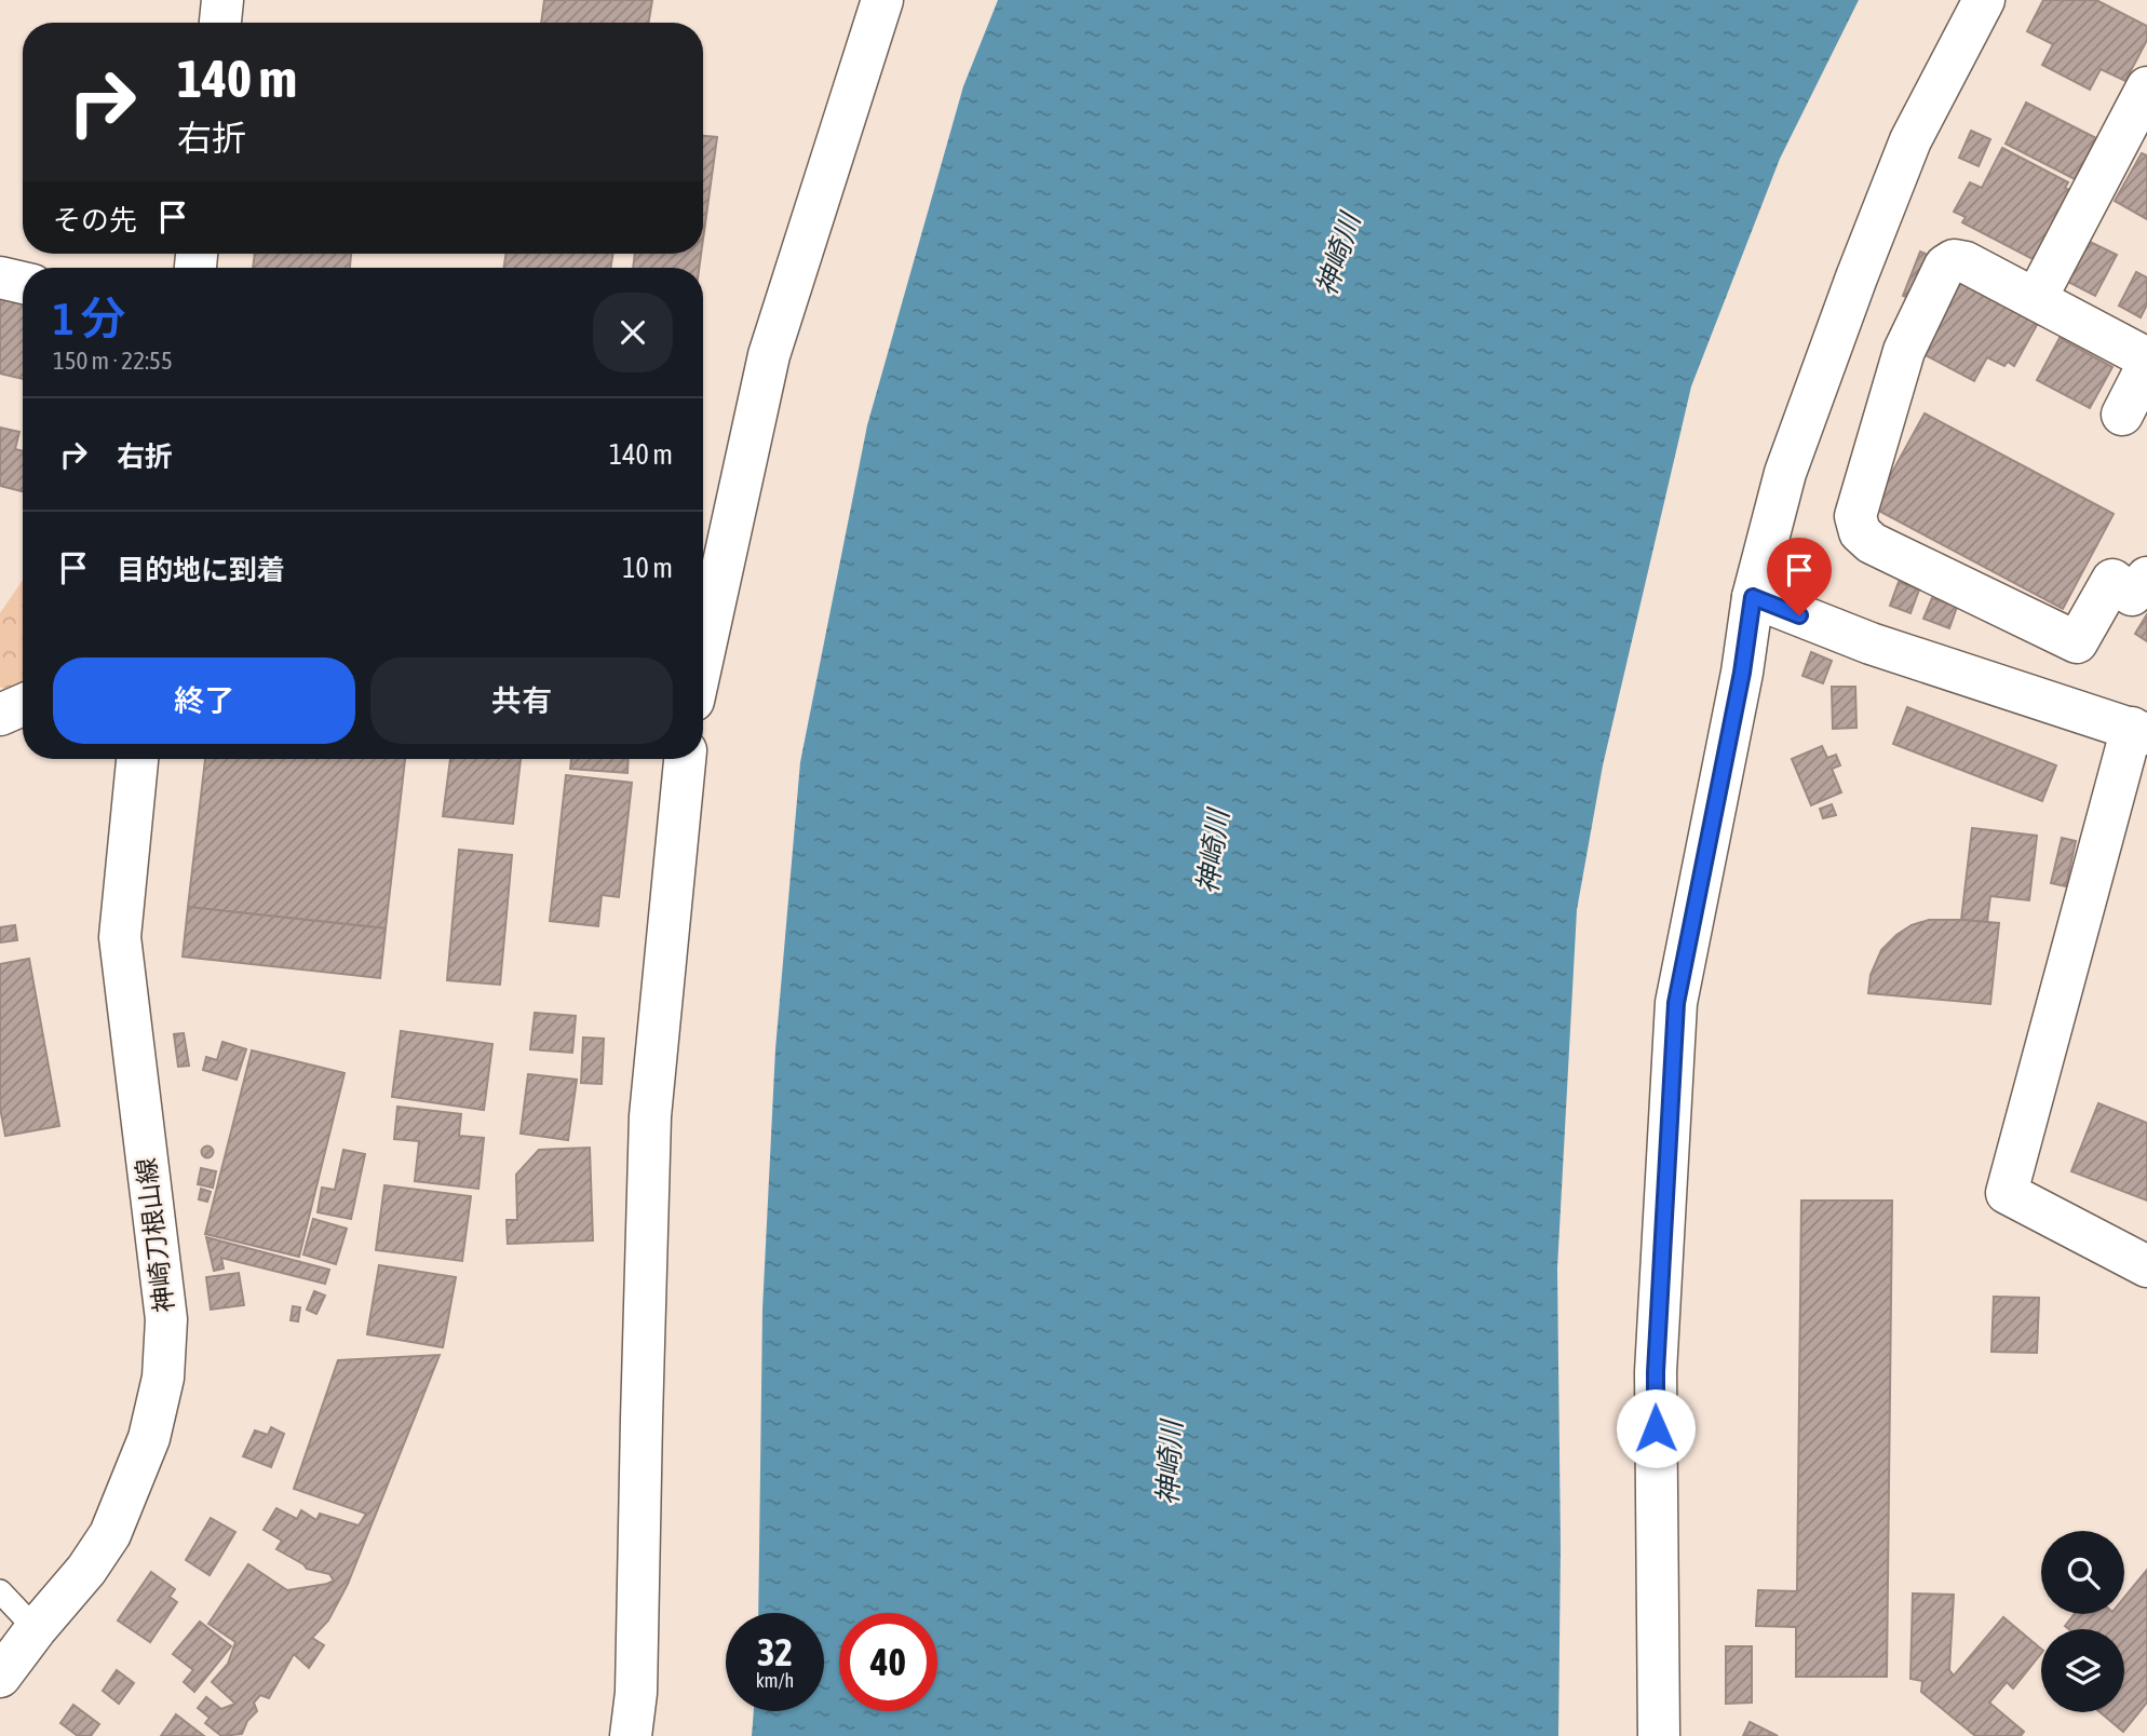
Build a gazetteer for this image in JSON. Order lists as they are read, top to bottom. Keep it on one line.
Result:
{"streets":{"street":["神崎刀根山線"]},"water":["神崎川"],"page":{"turn":["140 m","右折"],"then":"その先","heading":["1 分","150 m · 22:55"],"list":[{"name":"右折","value":"140 m"},{"name":"目的地に到着","value":"10 m"}],"buttons":["終了","共有"],"speed":"32 km/h","limit":"40"}}
